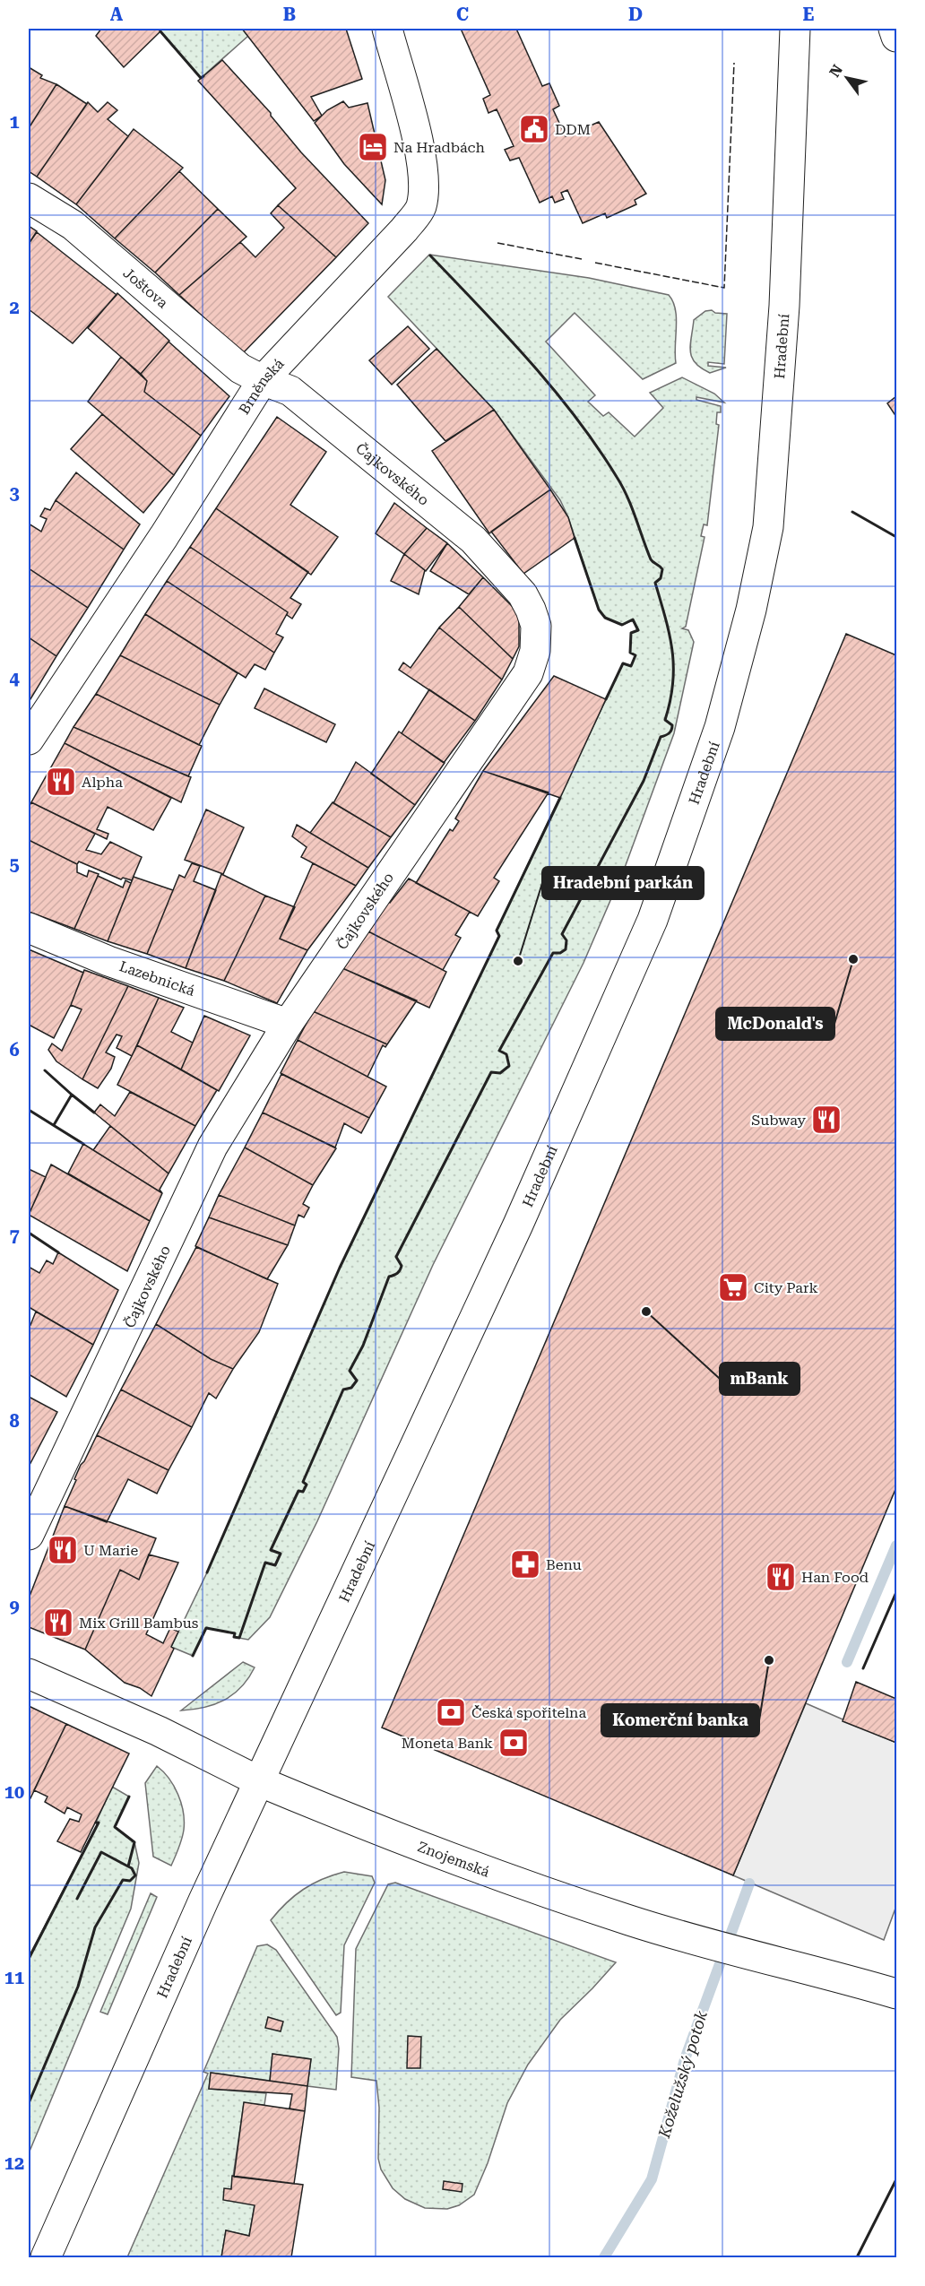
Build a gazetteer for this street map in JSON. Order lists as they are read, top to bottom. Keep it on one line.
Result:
{"streets":{"street":["Joštova","Hradební","Brněnská","Čajkovského","Lazebnická","Znojemská"]},"crossings":[["Joštova","Brněnská"],["Joštova","Čajkovského"],["Hradební","Znojemská"],["Brněnská","Čajkovského"],["Čajkovského","Lazebnická"]],"water":["Koželužský potok"],"places":{"public building":["DDM"],"hotel":["Na Hradbách"],"restaurant":["Alpha","Subway","U Marie","Han Food","Mix Grill Bambus"],"other":["McDonald's","Hradební parkán","mBank","Komerční banka"],"supermarket":["City Park"],"pharmacy":["Benu"],"bank":["Česká spořitelna","Moneta Bank"]},"north":"top left","grid":{"columns":["A","B","C","D","E"],"rows":["1","2","3","4","5","6","7","8","9","10","11","12"]}}
